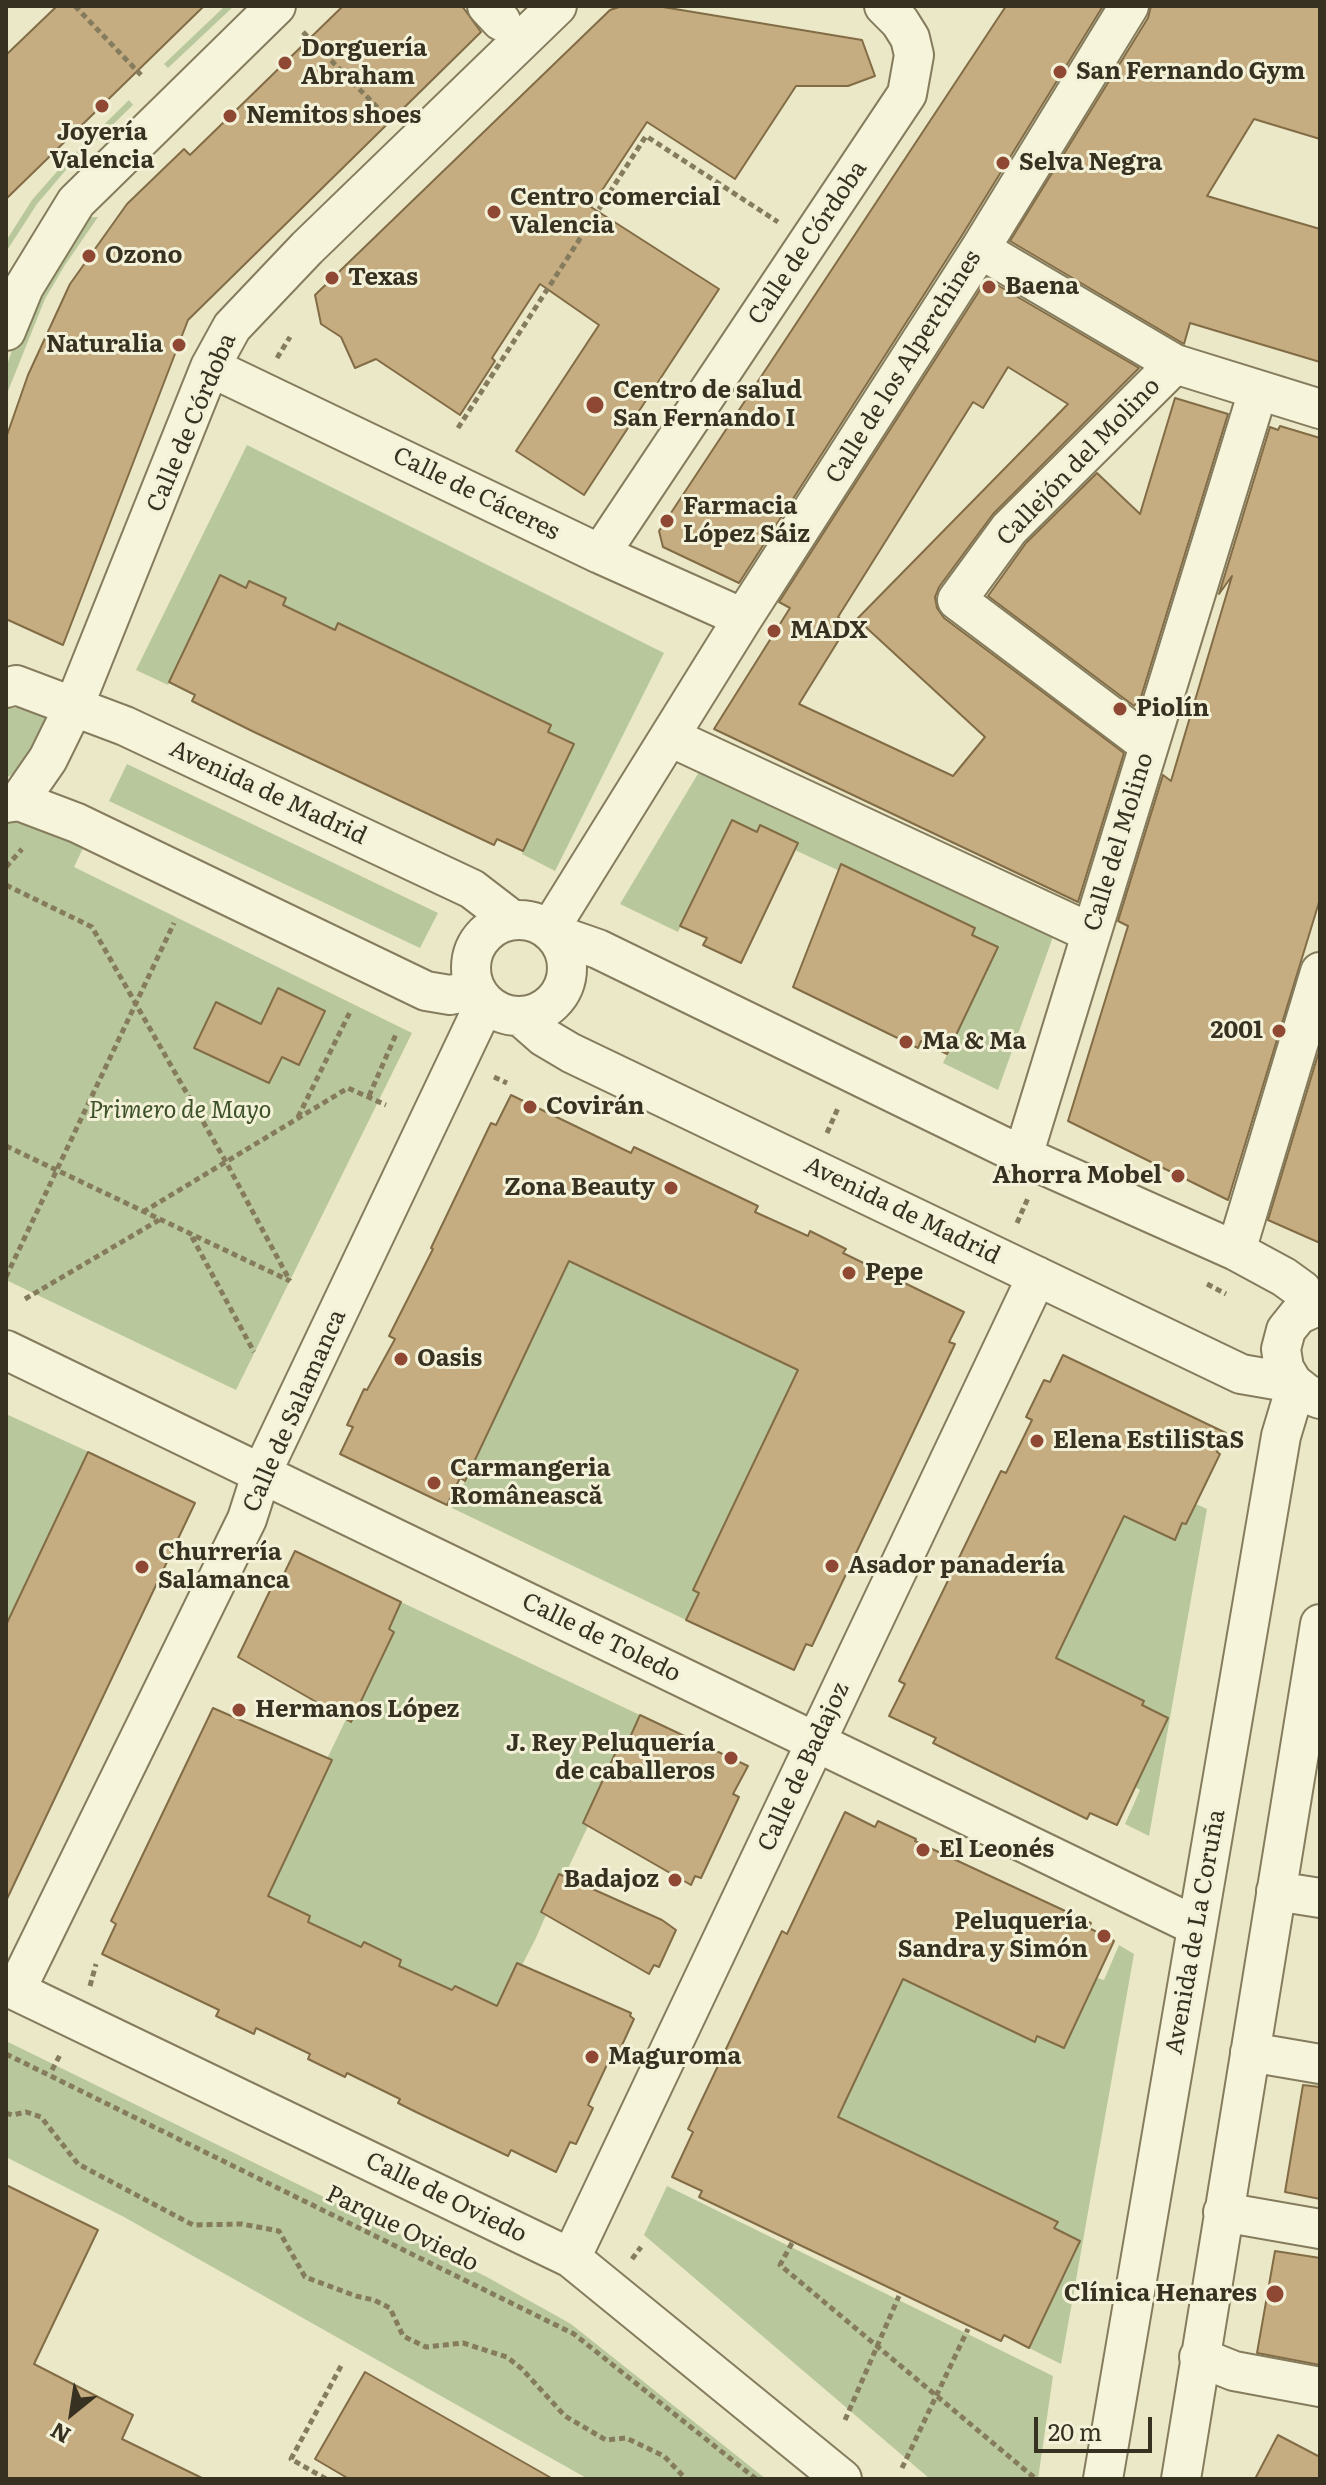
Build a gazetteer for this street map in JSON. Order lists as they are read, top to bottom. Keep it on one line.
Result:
{"streets":{"street":["Calle de Córdoba","Calle de los Alperchines","Callejón del Molino","Calle de Cáceres","Avenida de Madrid","Calle del Molino","Calle de Salamanca","Calle de Toledo","Calle de Badajoz","Avenida de La Coruña","Calle de Oviedo"],"path":["Parque Oviedo"]},"crossings":[["Calle de Córdoba","Calle de Cáceres"],["Calle de Córdoba","Avenida de Madrid"],["Calle de los Alperchines","Calle de Cáceres"],["Calle de los Alperchines","Avenida de Madrid"],["Calle de los Alperchines","Calle de Salamanca"],["Callejón del Molino","Calle del Molino"],["Avenida de Madrid","Calle de Salamanca"],["Avenida de Madrid","Calle de Badajoz"],["Avenida de Madrid","Avenida de La Coruña"],["Calle de Salamanca","Calle de Toledo"],["Calle de Salamanca","Calle de Oviedo"],["Calle de Toledo","Calle de Badajoz"],["Calle de Toledo","Avenida de La Coruña"],["Calle de Badajoz","Calle de Oviedo"]],"parks":["Primero de Mayo"],"places":["Dorguería Abraham","San Fernando Gym","Joyería Valencia","Nemitos shoes","Selva Negra","Centro comercial Valencia","Ozono","Texas","Baena","Naturalia","Centro de salud San Fernando I","Farmacia López Sáiz","MADX","Piolín","2001","Ma & Ma","Covirán","Ahorra Mobel","Zona Beauty","Pepe","Oasis","Elena EstiliStaS","Carmangeria Românească","Asador panadería","Churrería Salamanca","Hermanos López","J. Rey Peluquería de caballeros","El Leonés","Badajoz","Peluquería Sandra y Simón","Maguroma","Clínica Henares"],"scale_bar":"20 m","north":"bottom left"}
